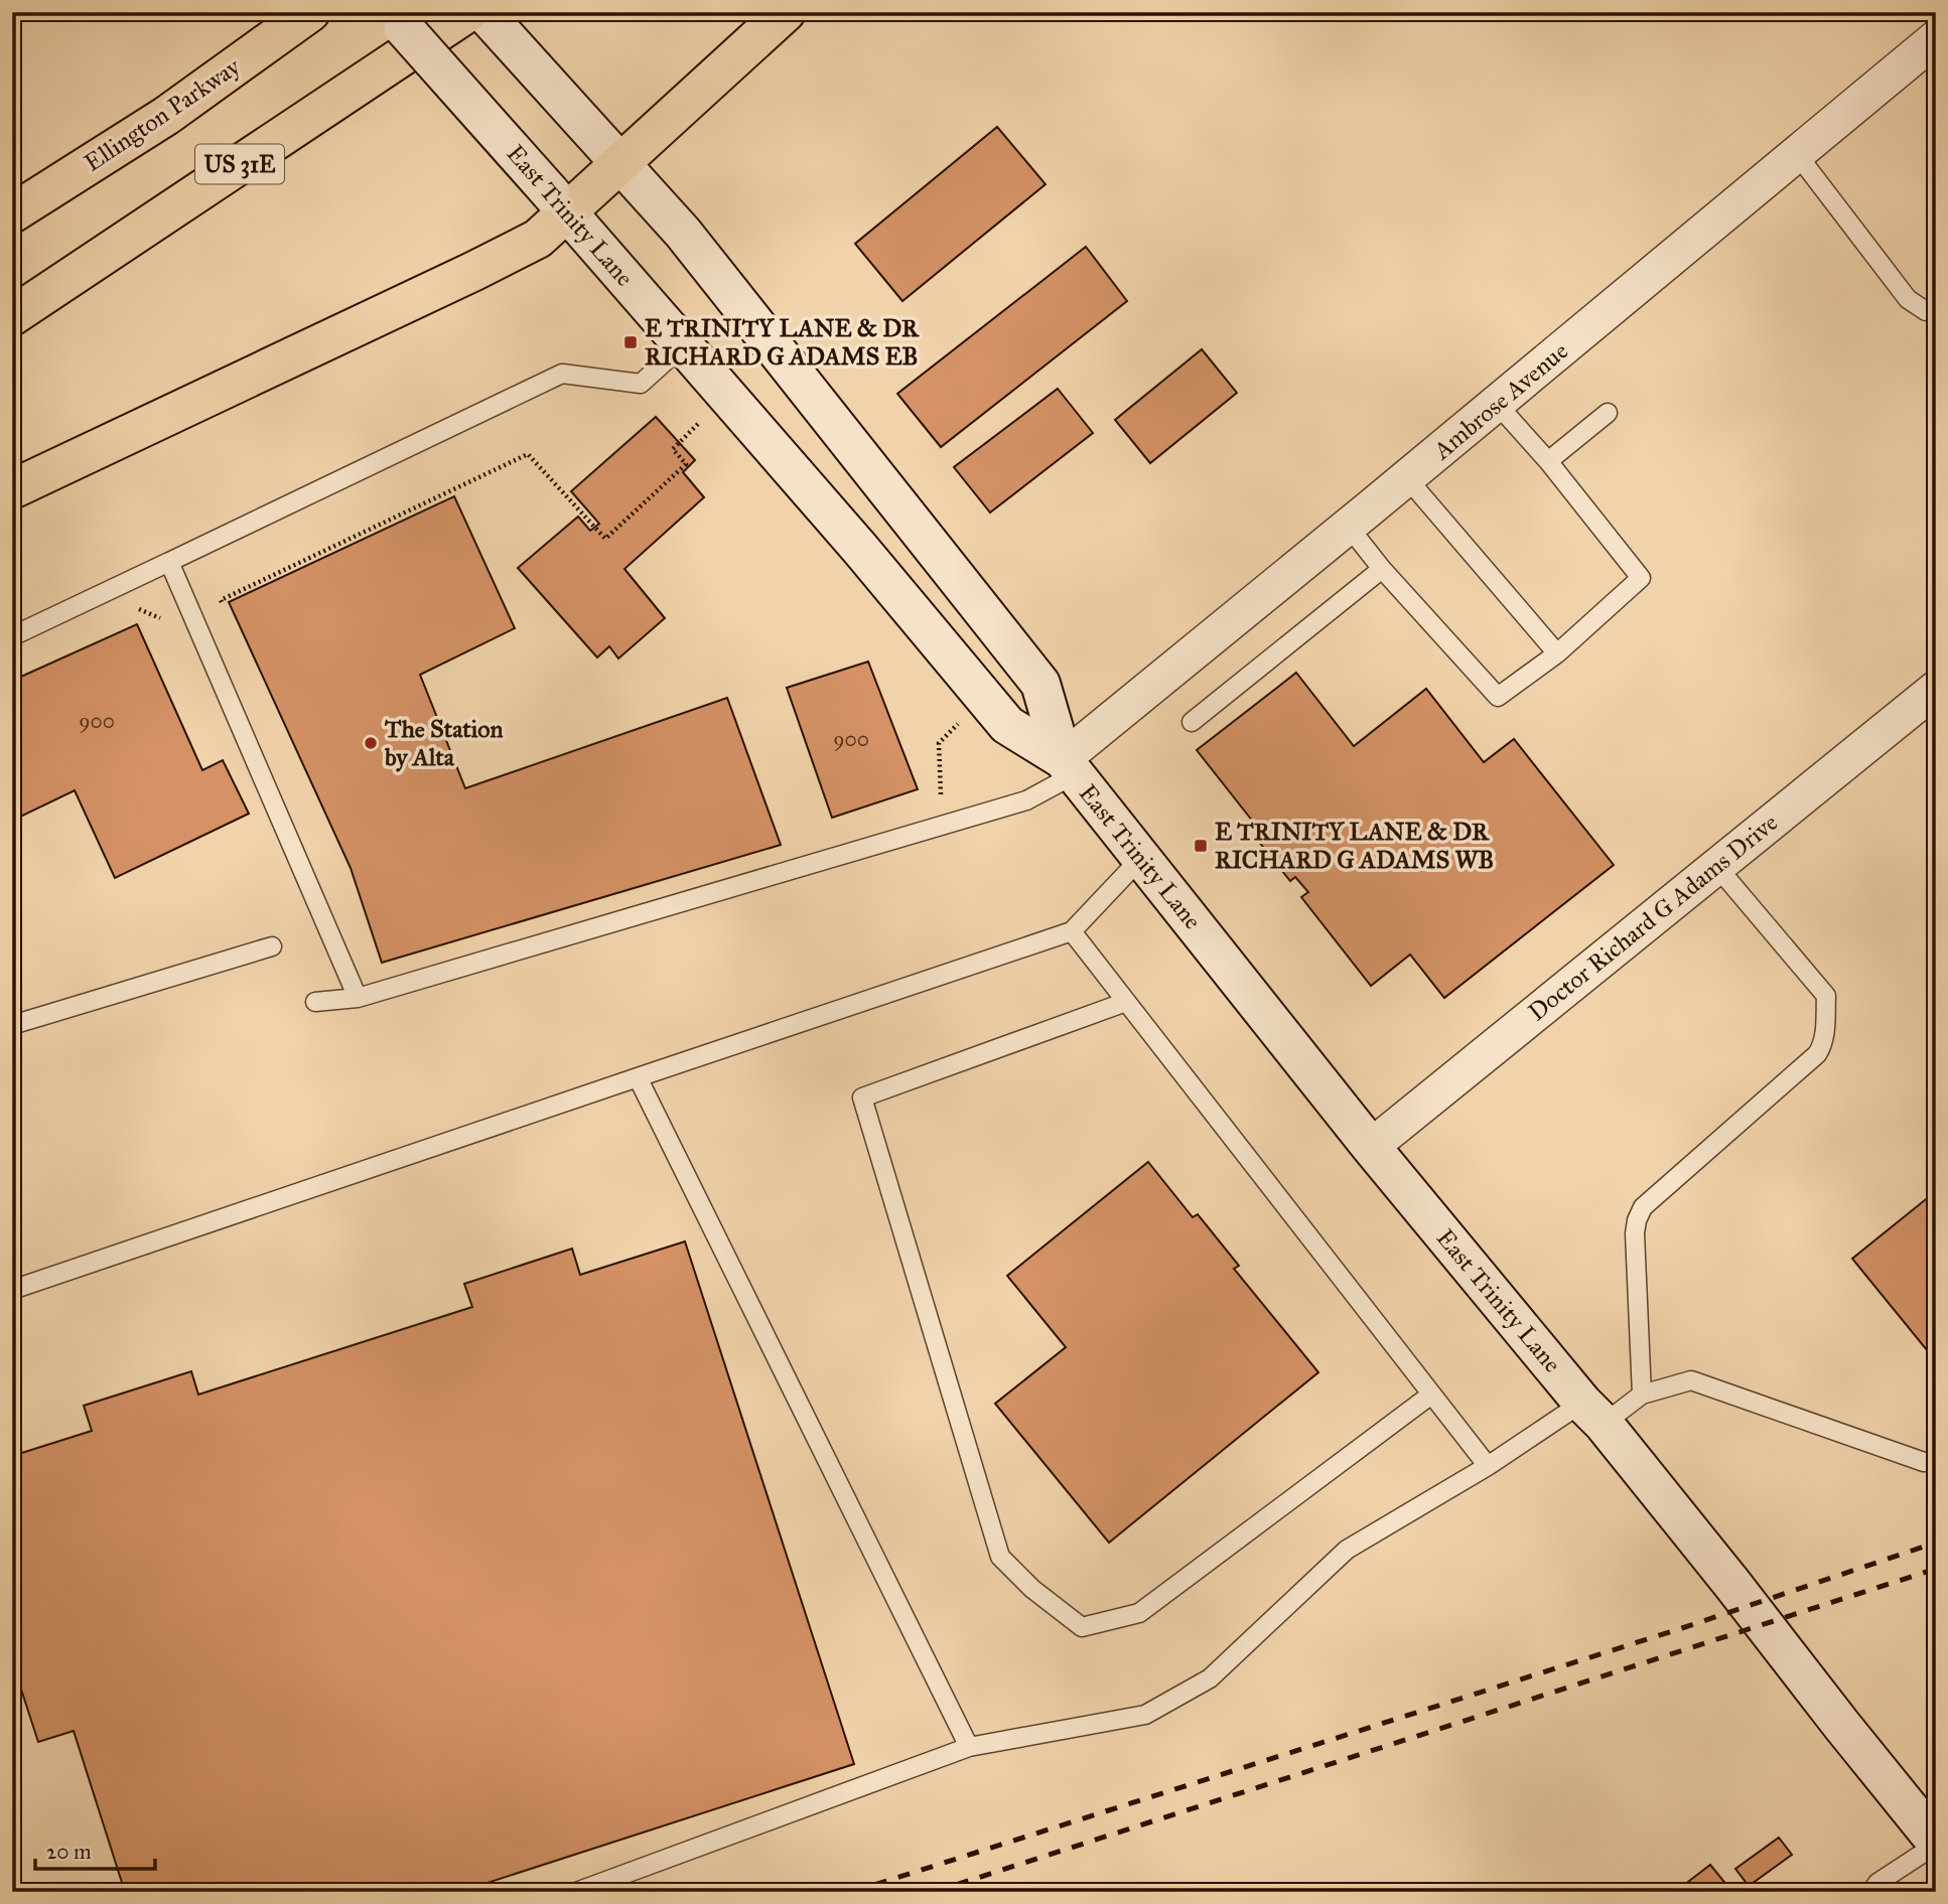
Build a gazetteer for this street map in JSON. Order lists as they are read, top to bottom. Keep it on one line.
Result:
{"streets":{"highway":["Ellington Parkway","US 31E"],"main road":["East Trinity Lane"],"street":["Ambrose Avenue","Doctor Richard G Adams Drive"]},"crossings":[["East Trinity Lane","Ambrose Avenue"],["East Trinity Lane","Doctor Richard G Adams Drive"]],"places":{"transit":["E TRINITY LANE & DR RICHARD G ADAMS EB","E TRINITY LANE & DR RICHARD G ADAMS WB"],"other":["The Station by Alta"]},"house_numbers":["900","900"],"scale_bar":"20 m"}
